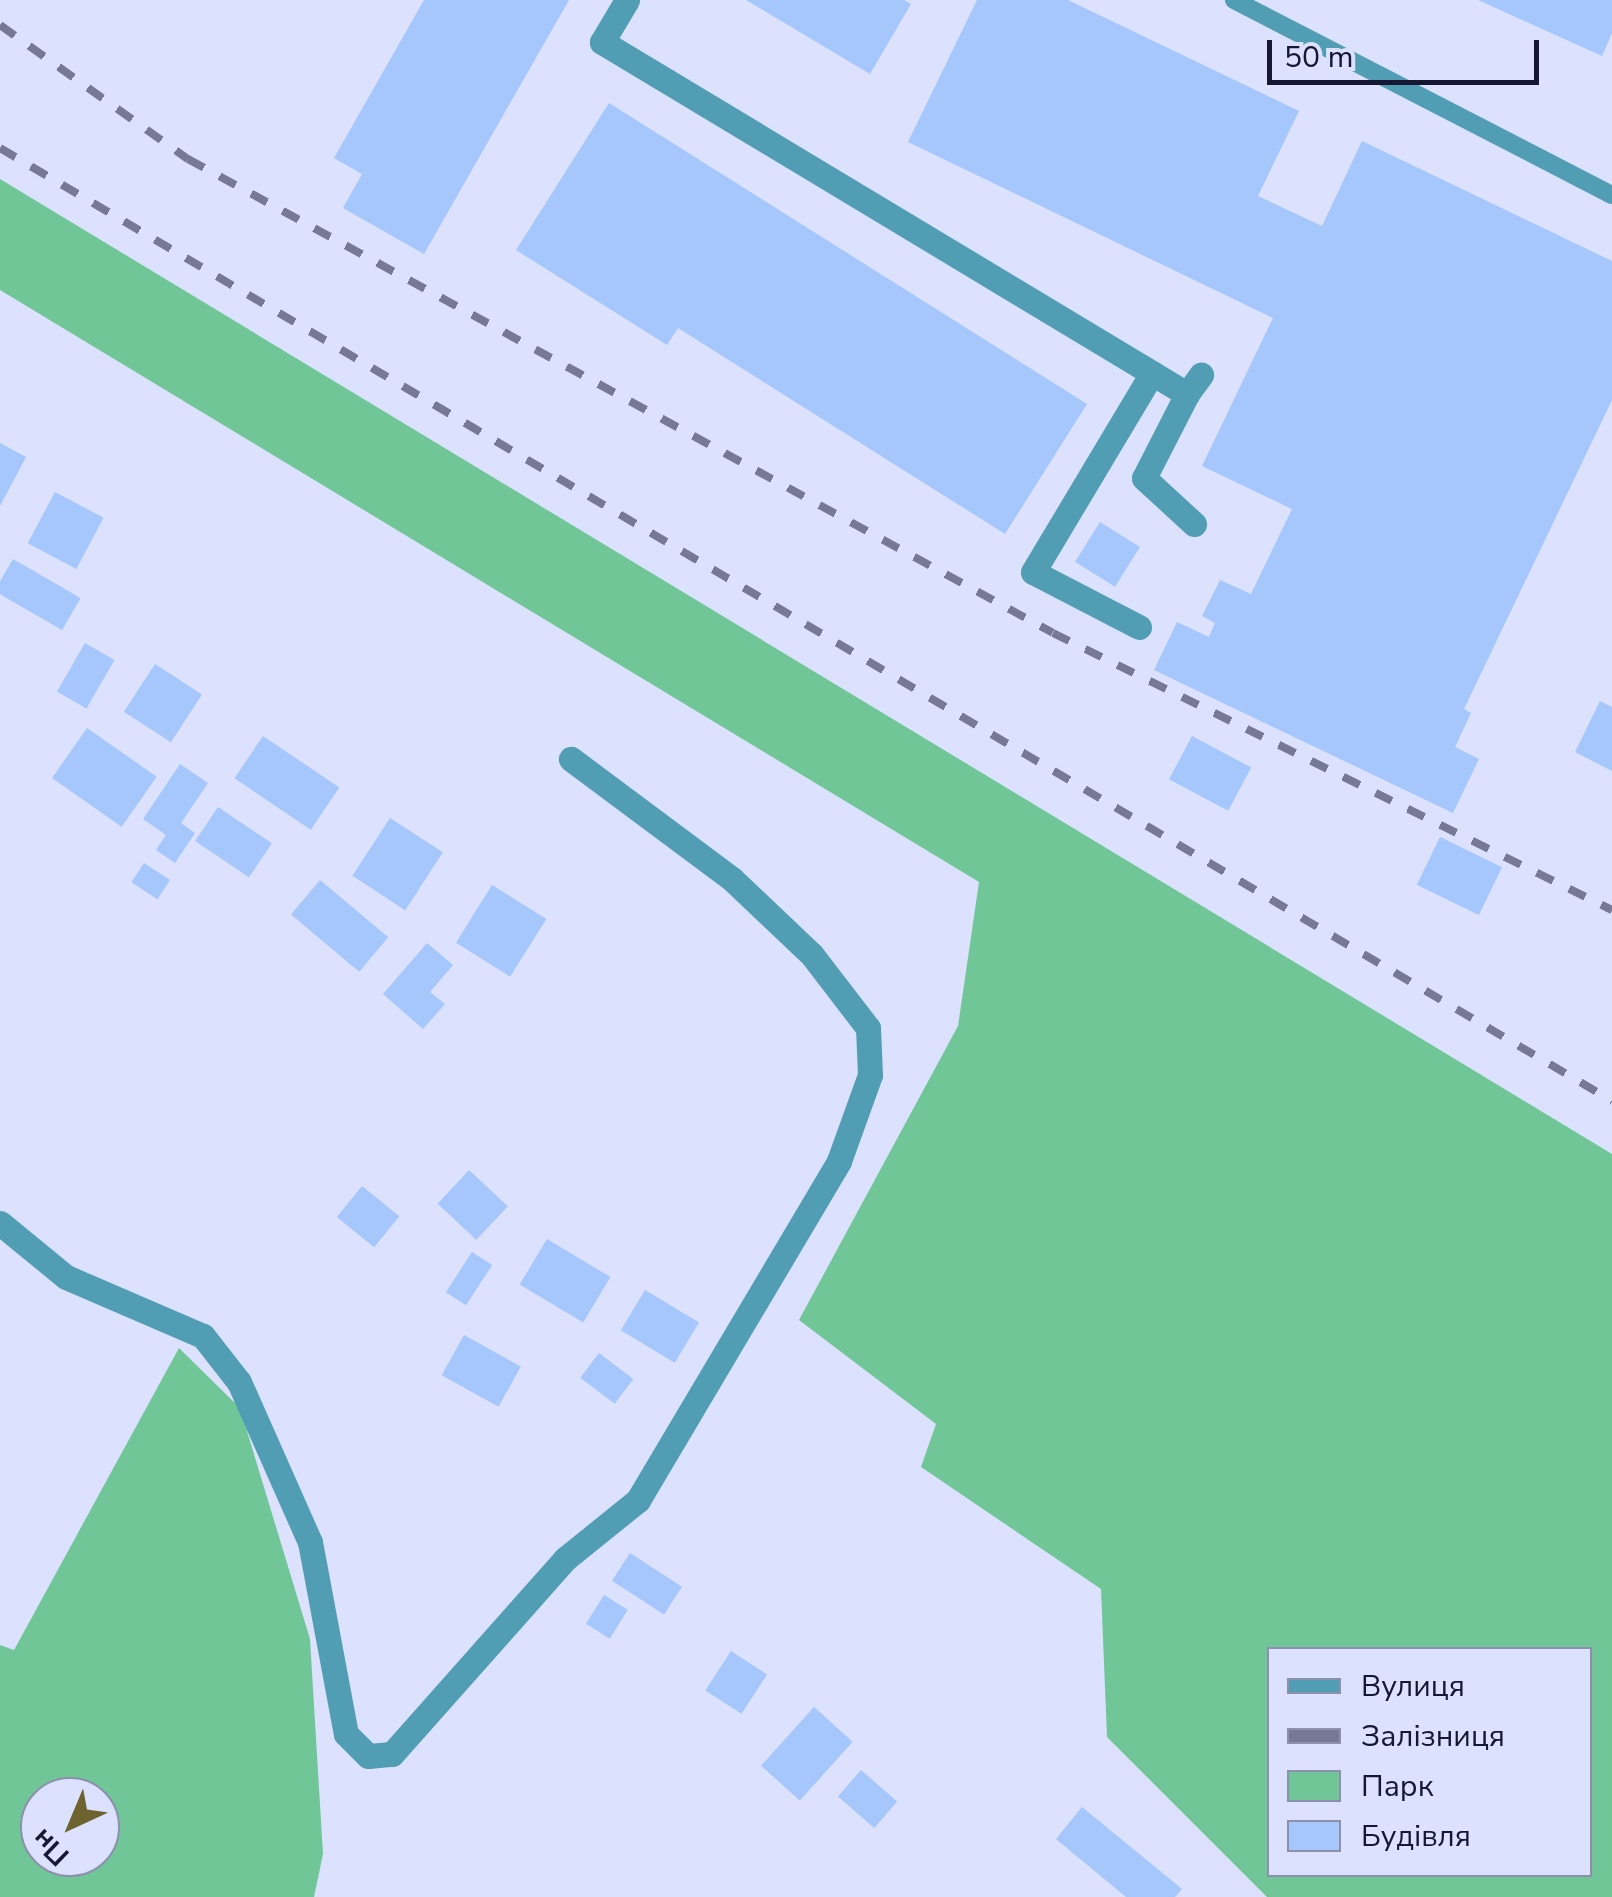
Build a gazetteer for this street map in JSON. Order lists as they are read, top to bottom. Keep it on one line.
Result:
{"legend":["Вулиця","Залізниця","Парк","Будівля"],"scale_bar":"50 m","north":"bottom left"}
